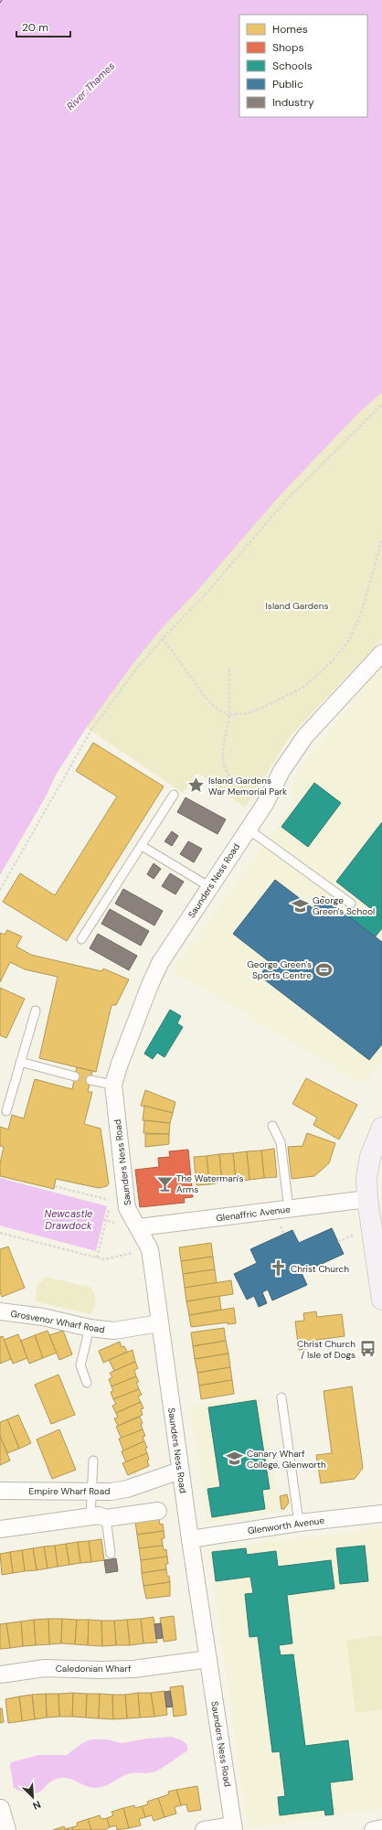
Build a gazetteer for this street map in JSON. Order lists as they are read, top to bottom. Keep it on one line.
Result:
{"streets":{"street":["Saunders Ness Road","Glenaffric Avenue","Grosvenor Wharf Road","Empire Wharf Road","Glenworth Avenue","Caledonian Wharf"]},"crossings":[["Saunders Ness Road","Glenaffric Avenue"],["Saunders Ness Road","Grosvenor Wharf Road"],["Saunders Ness Road","Empire Wharf Road"],["Saunders Ness Road","Glenworth Avenue"],["Saunders Ness Road","Caledonian Wharf"]],"water":["River Thames","Newcastle Drawdock"],"parks":["Island Gardens"],"places":{"place":["Island Gardens War Memorial Park"],"school or university":["George Green's School","Canary Wharf College, Glenworth"],"sports":["George Green's Sports Centre"],"bar":["The Waterman's Arms"],"church":["Christ Church"],"bus stop":["Christ Church / Isle of Dogs"]},"legend":["Homes","Shops","Schools","Public","Industry"],"scale_bar":"20 m","north":"bottom right"}
